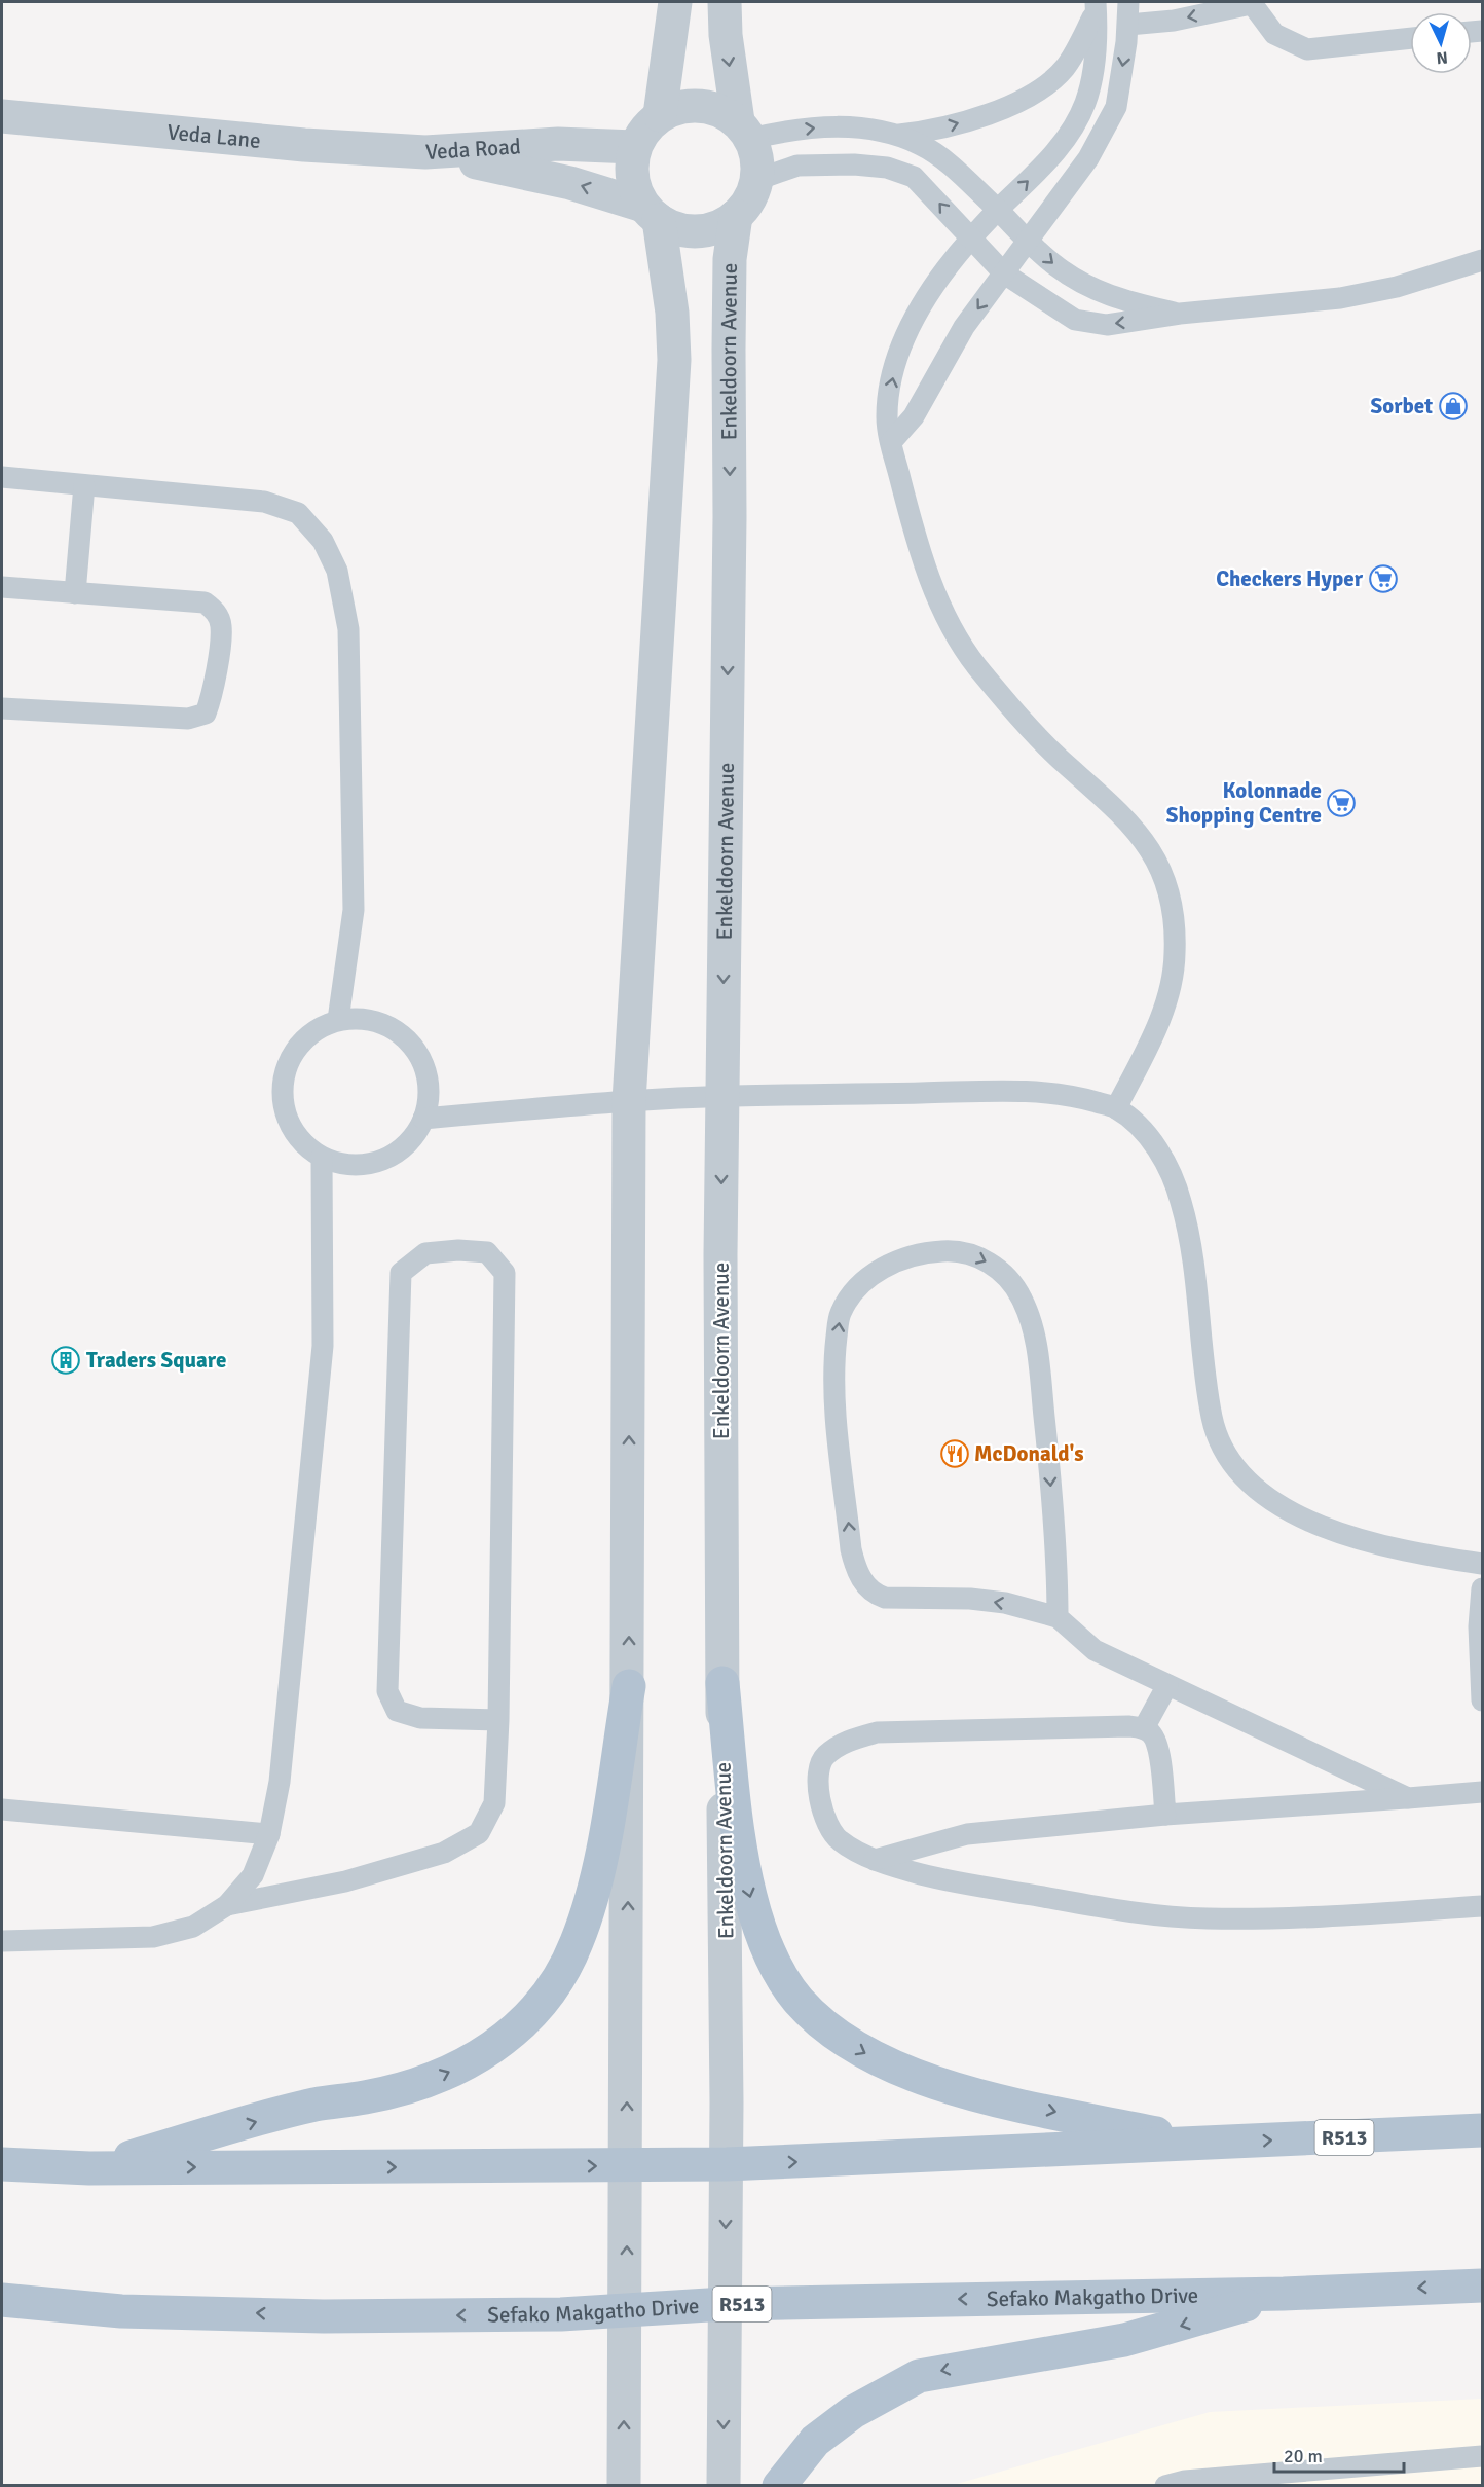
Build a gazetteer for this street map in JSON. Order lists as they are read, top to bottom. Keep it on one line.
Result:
{"streets":{"main road":["R513","Sefako Makgatho Drive"],"street":["Veda Lane","Veda Road","Enkeldoorn Avenue"]},"crossings":[["Veda Lane","Veda Road"],["Veda Road","Enkeldoorn Avenue"],["Enkeldoorn Avenue","R513"],["Enkeldoorn Avenue","Sefako Makgatho Drive"]],"places":{"shop":["Sorbet"],"supermarket":["Checkers Hyper","Kolonnade Shopping Centre"],"building":["Traders Square"],"restaurant":["McDonald's"]},"scale_bar":"20 m","north":"bottom"}
